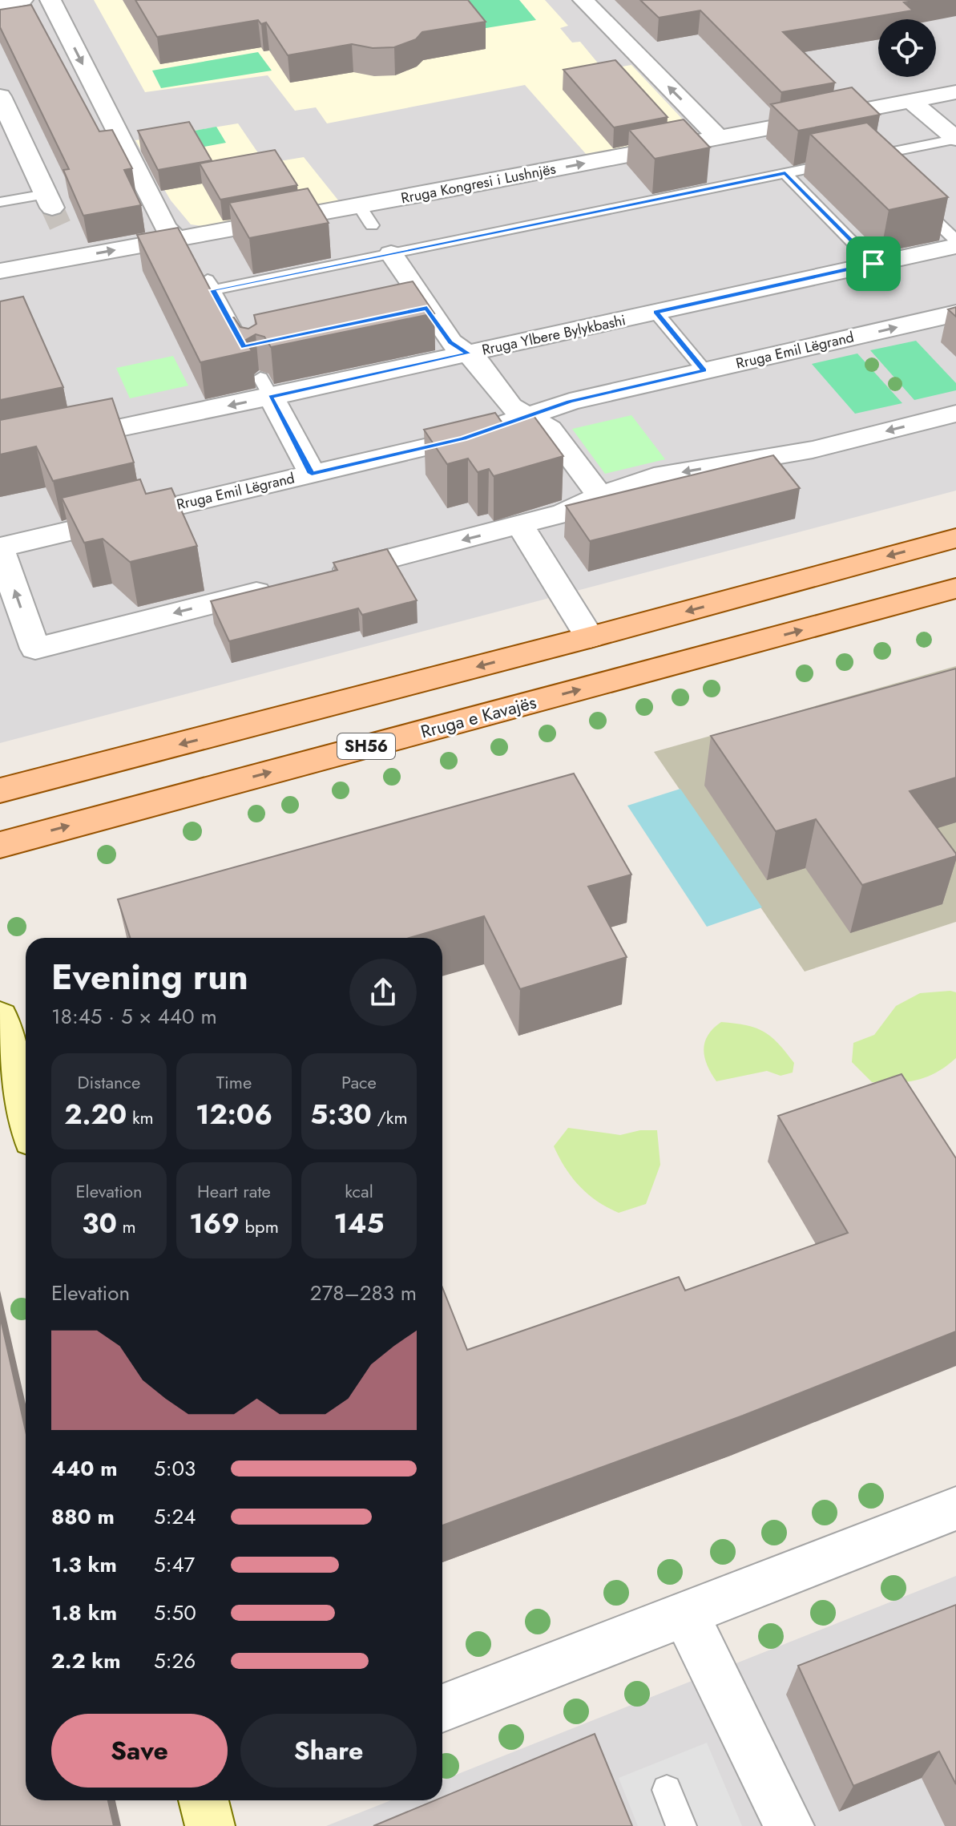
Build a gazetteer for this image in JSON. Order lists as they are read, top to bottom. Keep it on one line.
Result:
{"streets":{"main road":["Rruga e Kavajës","SH56"],"street":["Rruga Kongresi i Lushnjës","Rruga Ylbere Bylykbashi","Rruga Emil Lëgrand"]},"one_way":["Rruga Kongresi i Lushnjës"],"page":{"heading":["Evening run","18:45 · 5 × 440 m"],"stats":[["Distance","2.20 km"],["Time","12:06"],["Pace","5:30 /km"],["Elevation","30 m"],["Heart rate","169 bpm"],["kcal","145"]],"chart":["Elevation","278–283 m"],"list":[{"name":"440 m","note":"5:03"},{"name":"880 m","note":"5:24"},{"name":"1.3 km","note":"5:47"},{"name":"1.8 km","note":"5:50"},{"name":"2.2 km","note":"5:26"}],"buttons":["Save","Share"]}}
